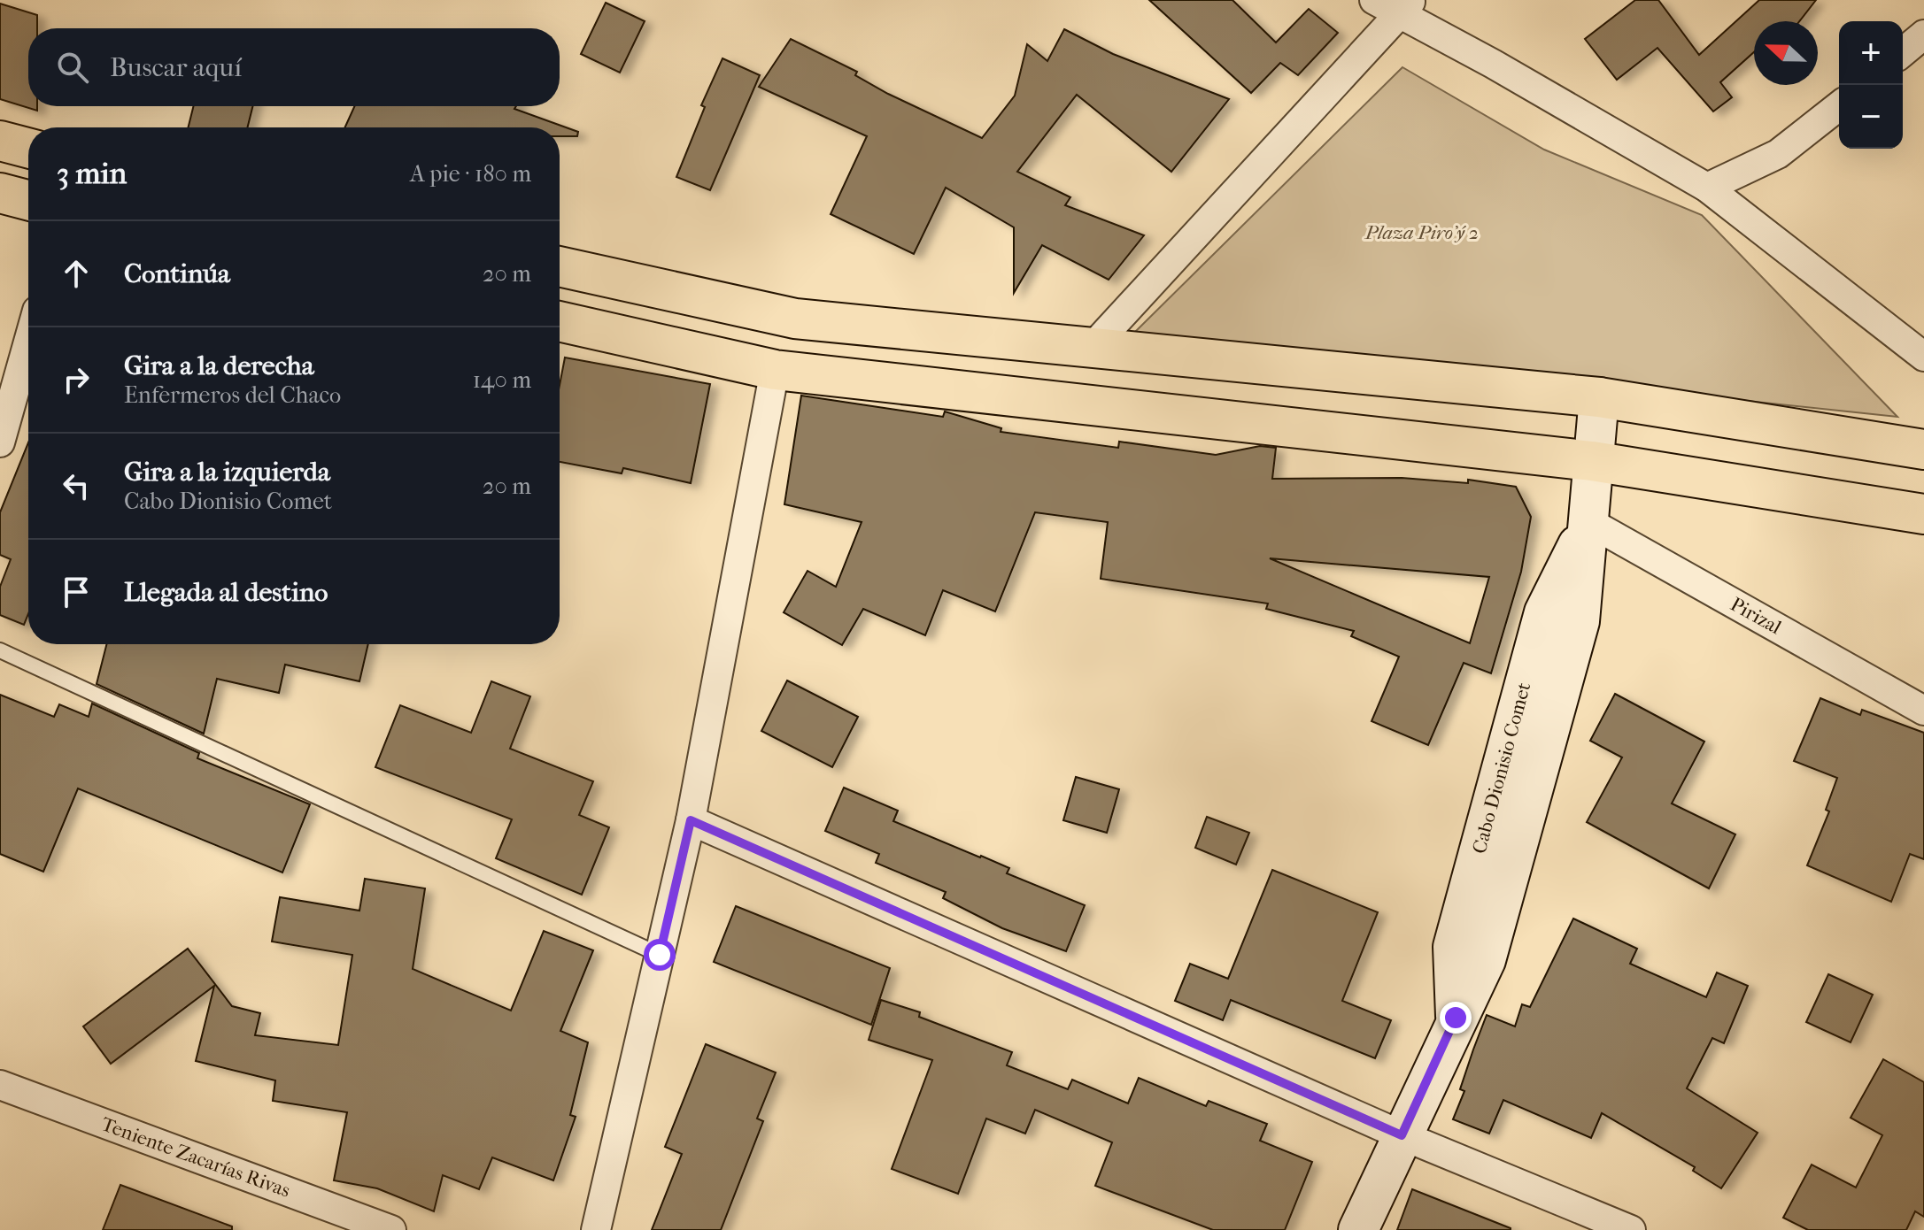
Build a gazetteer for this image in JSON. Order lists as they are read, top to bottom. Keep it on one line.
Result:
{"streets":{"street":["Pirizal","Cabo Dionisio Comet","Teniente Zacarías Rivas"]},"crossings":[["Pirizal","Cabo Dionisio Comet"]],"parks":["Plaza Piro'ý 2"],"north":"left","page":{"map_buttons":["+","−"],"search":"Buscar aquí","heading":["3 min","A pie · 180 m"],"list":[["Continúa","20 m"],["Gira a la derecha","Enfermeros del Chaco","140 m"],["Gira a la izquierda","Cabo Dionisio Comet","20 m"],"Llegada al destino"]}}
